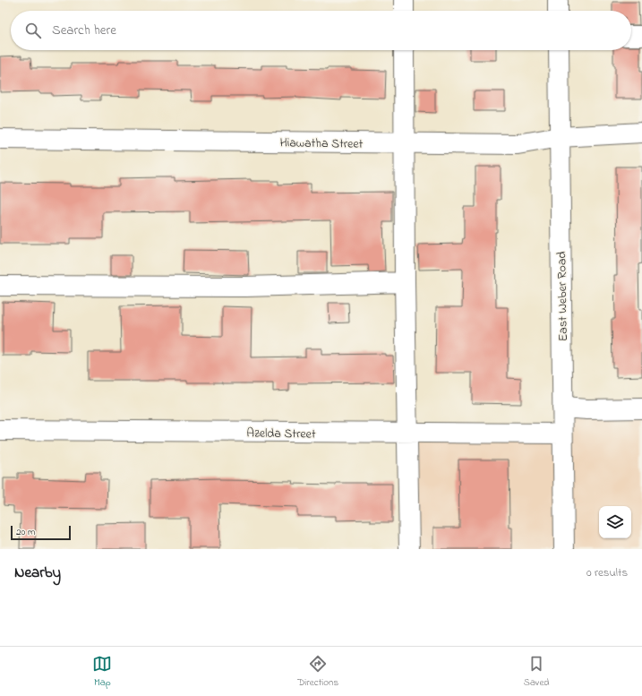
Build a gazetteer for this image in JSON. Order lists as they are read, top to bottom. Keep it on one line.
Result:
{"streets":{"street":["Hiawatha Street","East Weber Road","Azelda Street"]},"crossings":[["Hiawatha Street","East Weber Road"],["East Weber Road","Azelda Street"]],"scale_bar":"20 m","page":{"search":"Search here","scale":"20 m","heading":["Nearby","0 results"],"nav":["Map","Directions","Saved"]}}
